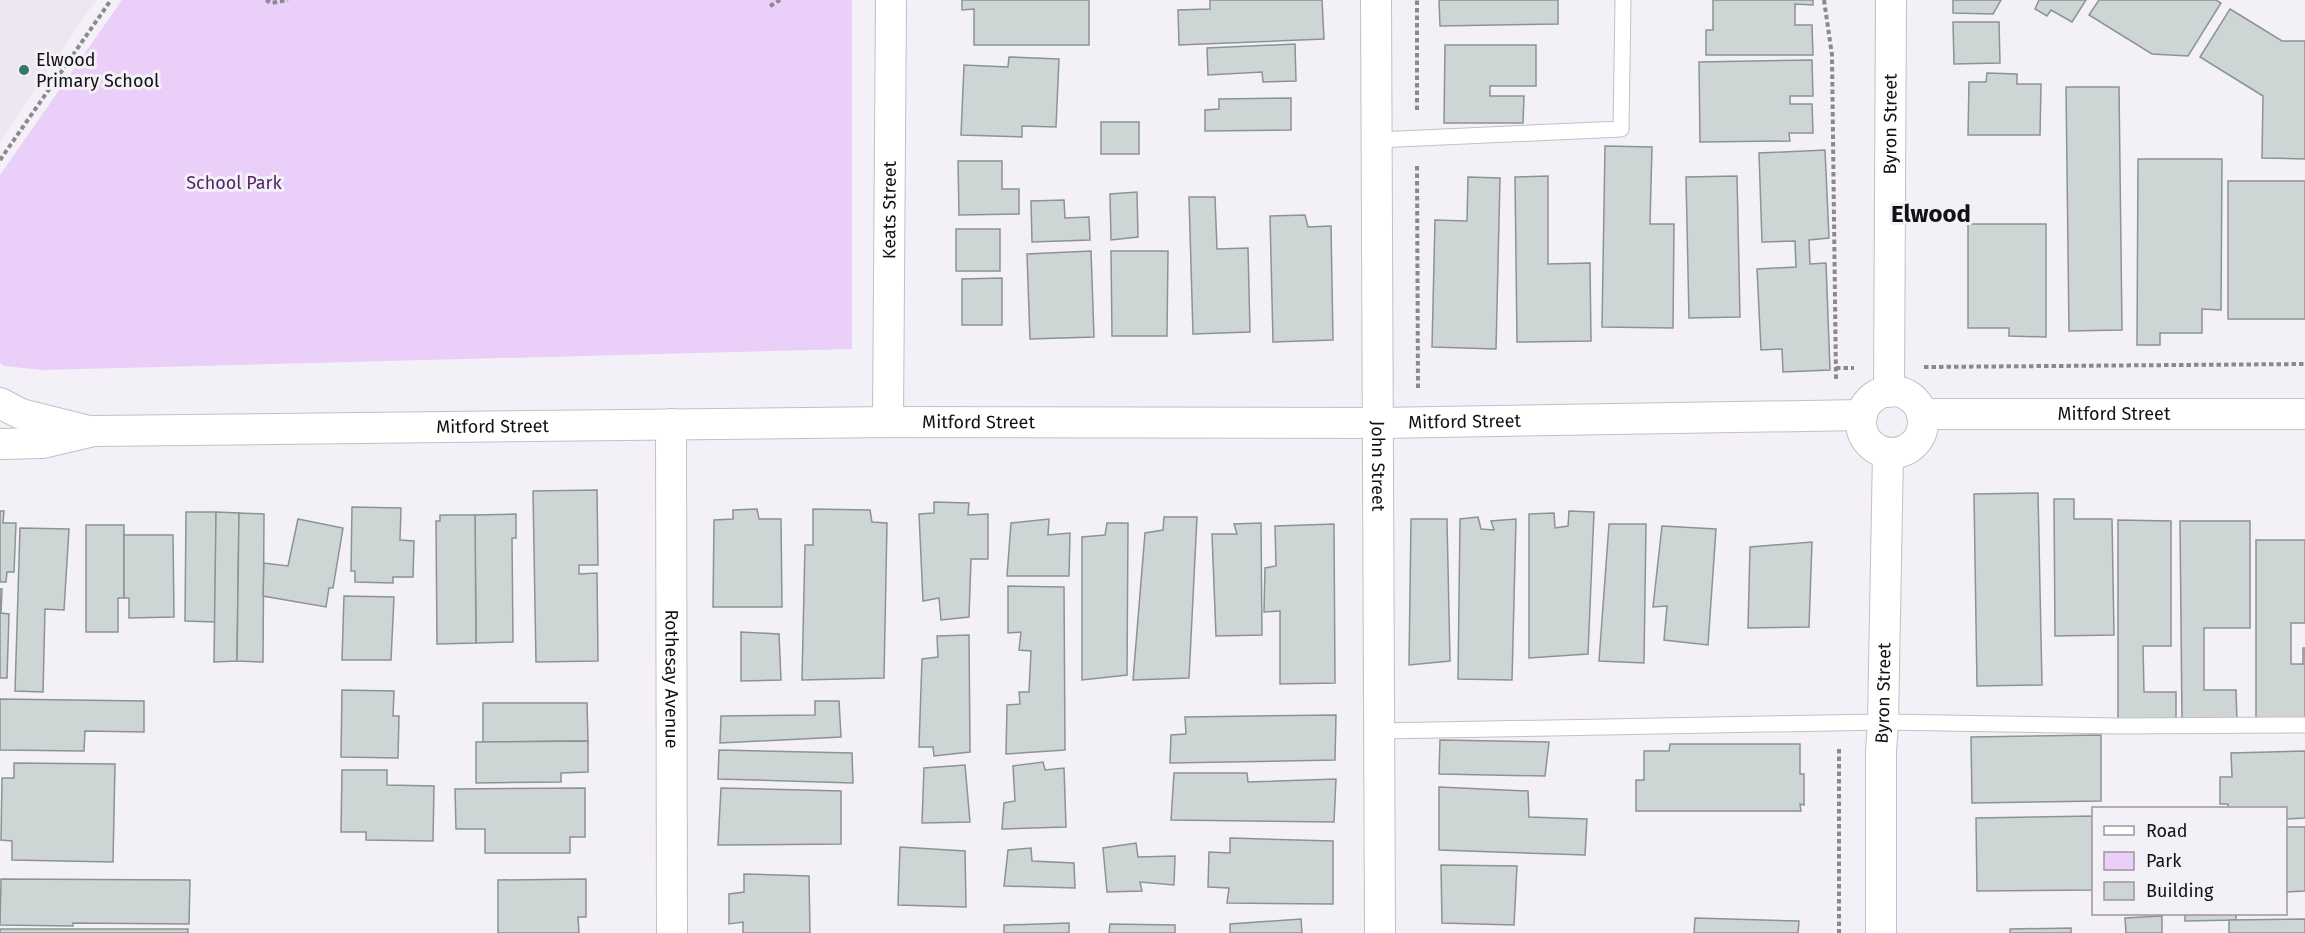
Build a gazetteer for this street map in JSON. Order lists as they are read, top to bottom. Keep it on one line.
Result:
{"streets":{"street":["Byron Street","Keats Street","Mitford Street","John Street","Rothesay Avenue"]},"crossings":[["Byron Street","Mitford Street"],["Keats Street","Mitford Street"],["Mitford Street","John Street"],["Mitford Street","Rothesay Avenue"]],"districts":["Elwood"],"parks":["School Park"],"places":["Elwood Primary School"],"legend":["Road","Park","Building"]}
